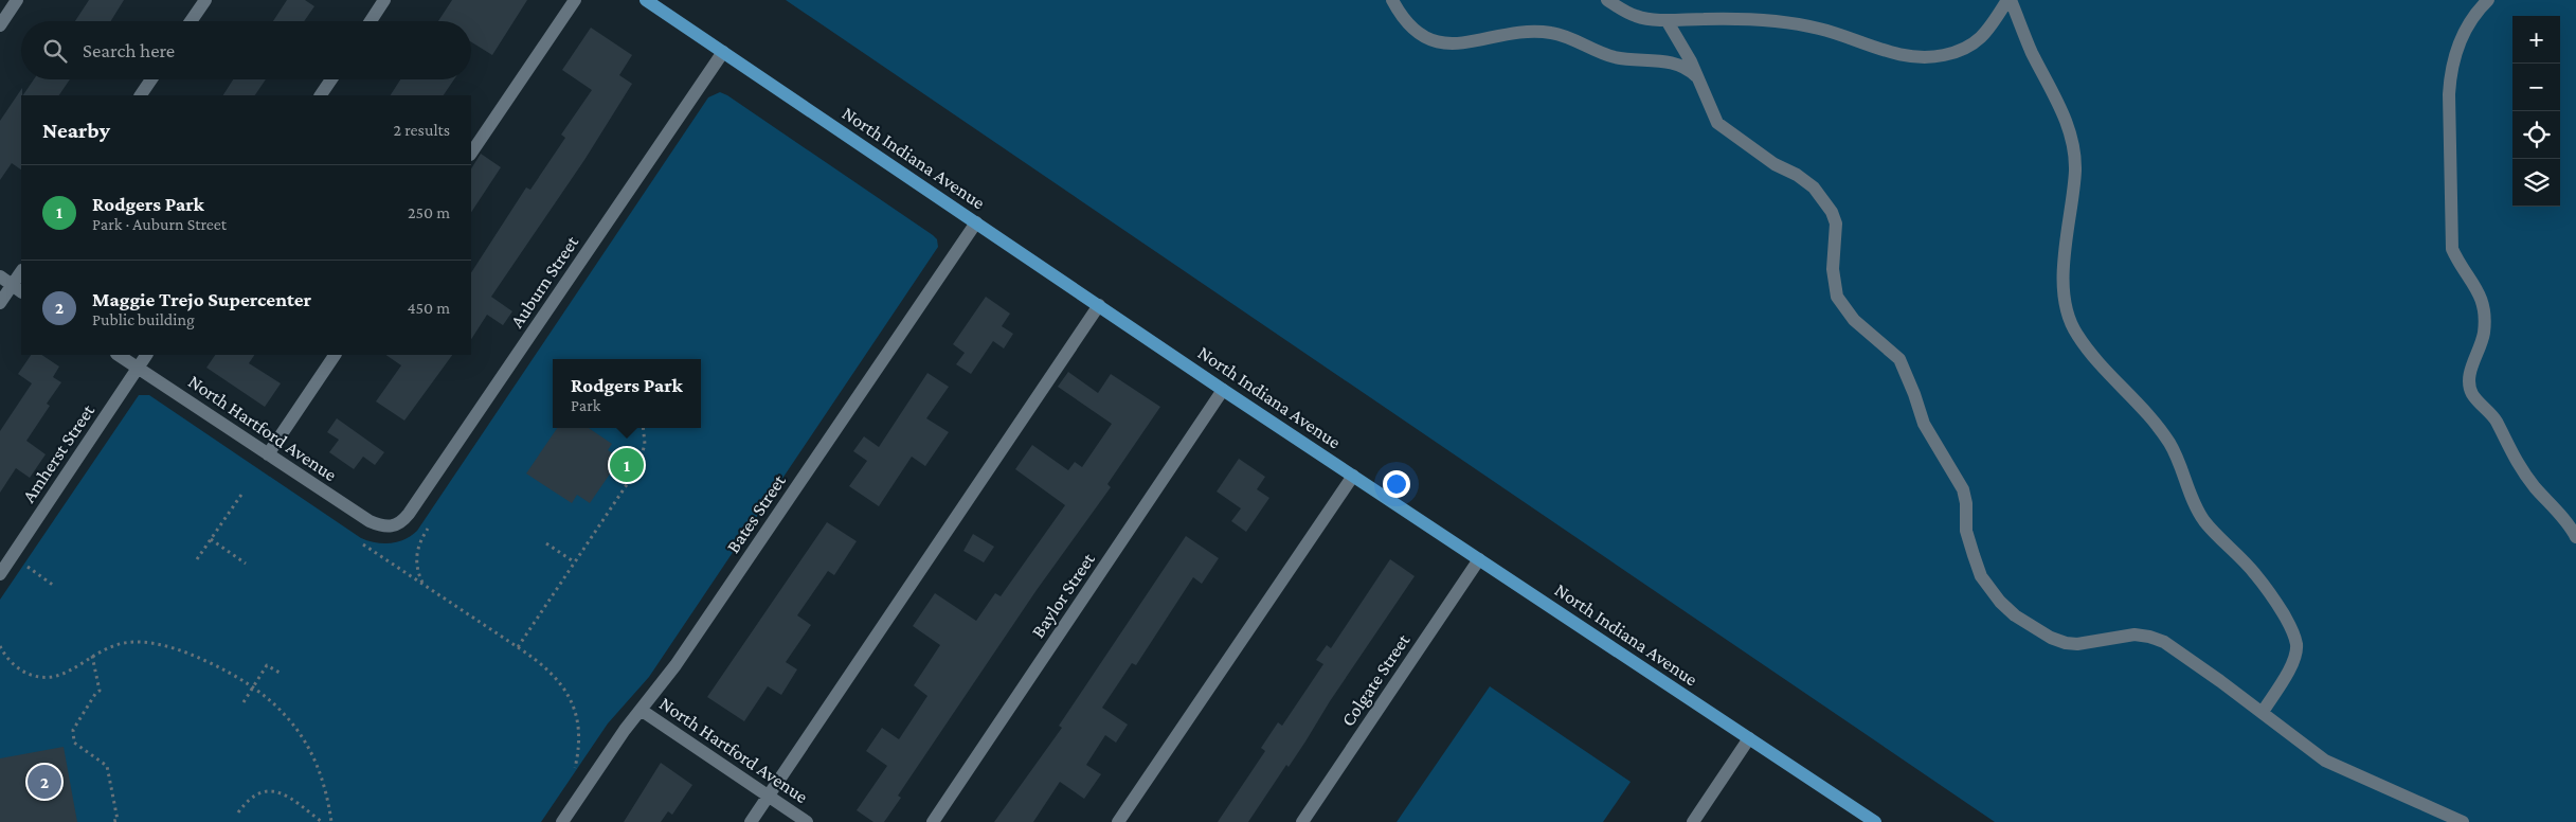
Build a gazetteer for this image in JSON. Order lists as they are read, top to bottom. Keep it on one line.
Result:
{"streets":{"main road":["North Indiana Avenue"],"street":["Auburn Street","North Hartford Avenue","Amherst Street","Bates Street","Baylor Street","Colgate Street"]},"crossings":[["North Indiana Avenue","Auburn Street"],["North Indiana Avenue","Bates Street"],["North Indiana Avenue","Baylor Street"],["North Indiana Avenue","Colgate Street"],["Auburn Street","North Hartford Avenue"],["North Hartford Avenue","Amherst Street"],["North Hartford Avenue","Bates Street"]],"page":{"map_buttons":["+","−"],"search":"Search here","heading":["Nearby","2 results"],"list":[{"mark":"1","name":"Rodgers Park","note":"Park · Auburn Street","value":"250 m"},{"mark":"2","name":"Maggie Trejo Supercenter","note":"Public building","value":"450 m"}],"popup":["Rodgers Park","Park"],"pins":["1","2"]}}
